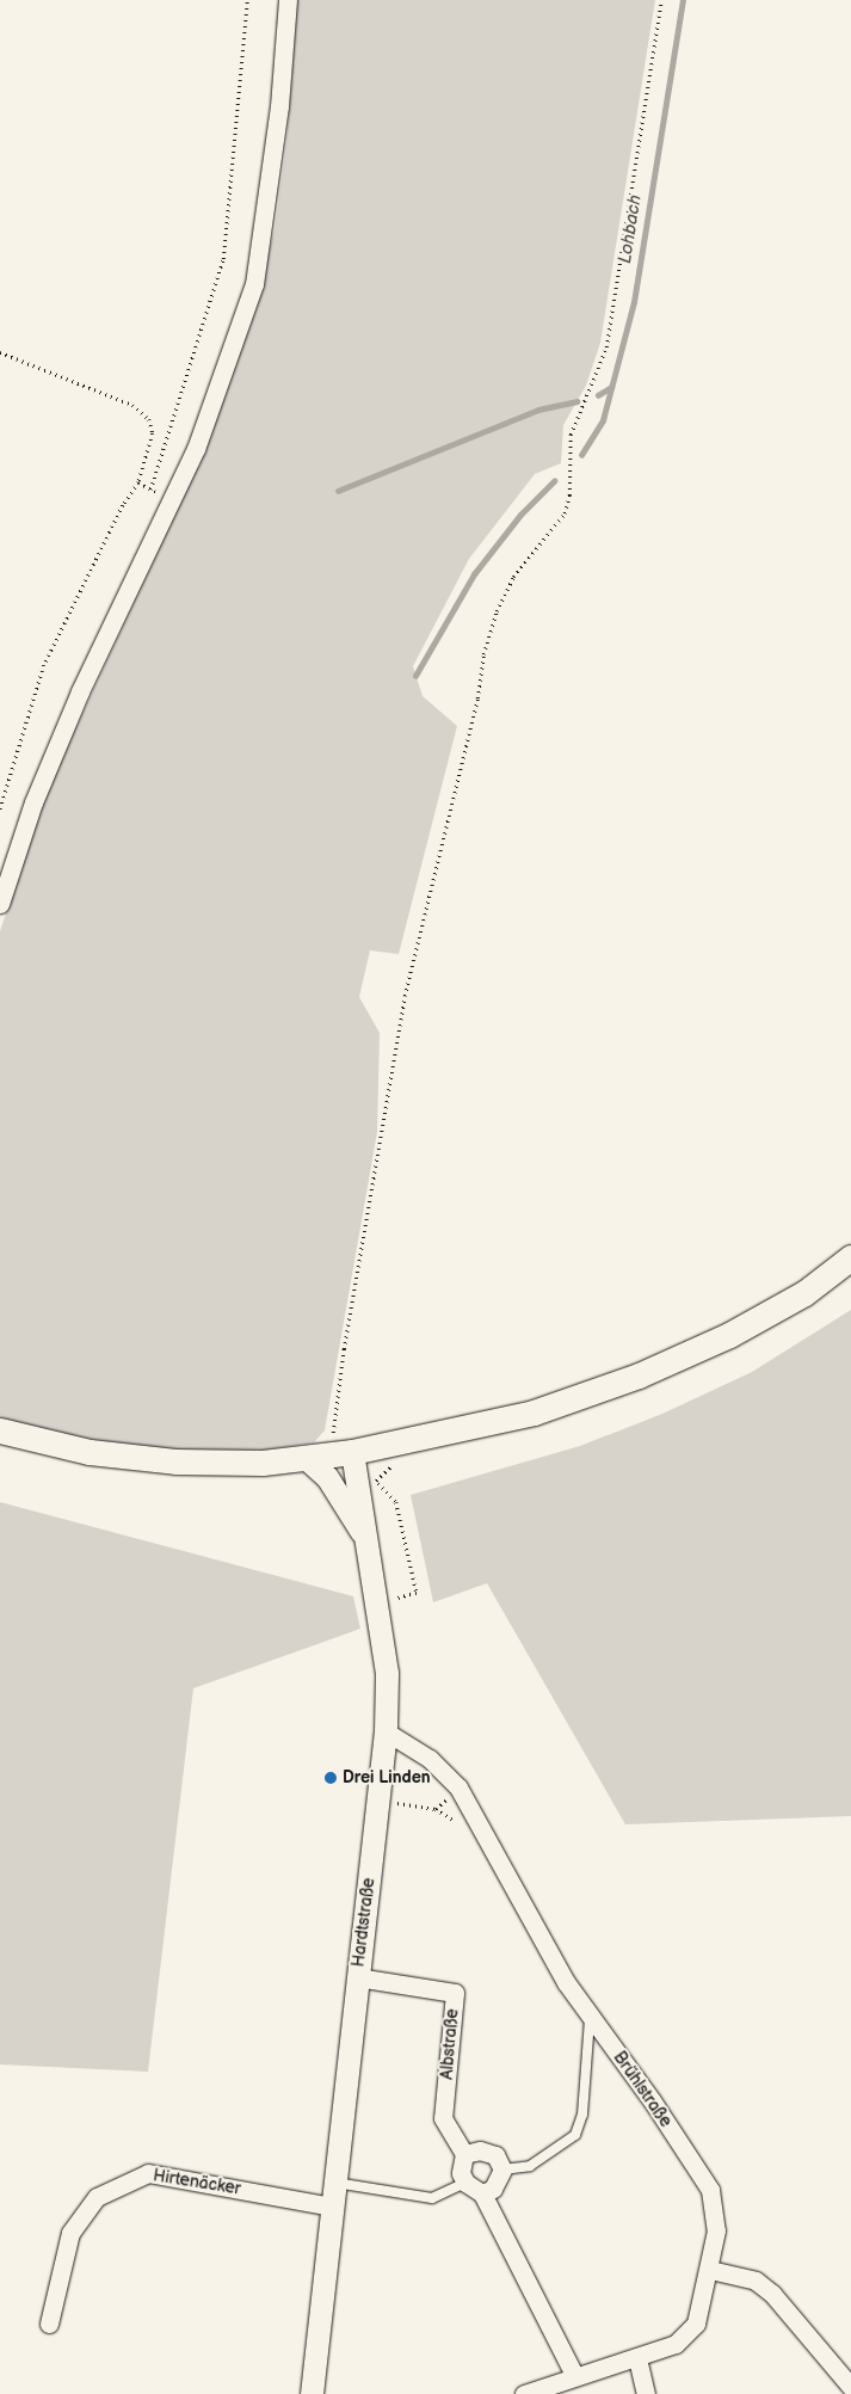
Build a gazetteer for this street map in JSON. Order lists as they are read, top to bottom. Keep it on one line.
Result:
{"streets":{"street":["Hardtstraße","Albstraße","Brühlstraße","Hirtenäcker"]},"crossings":[["Hardtstraße","Albstraße"],["Hardtstraße","Brühlstraße"],["Hardtstraße","Hirtenäcker"]],"water":["Lohbach"],"places":["Drei Linden"]}
